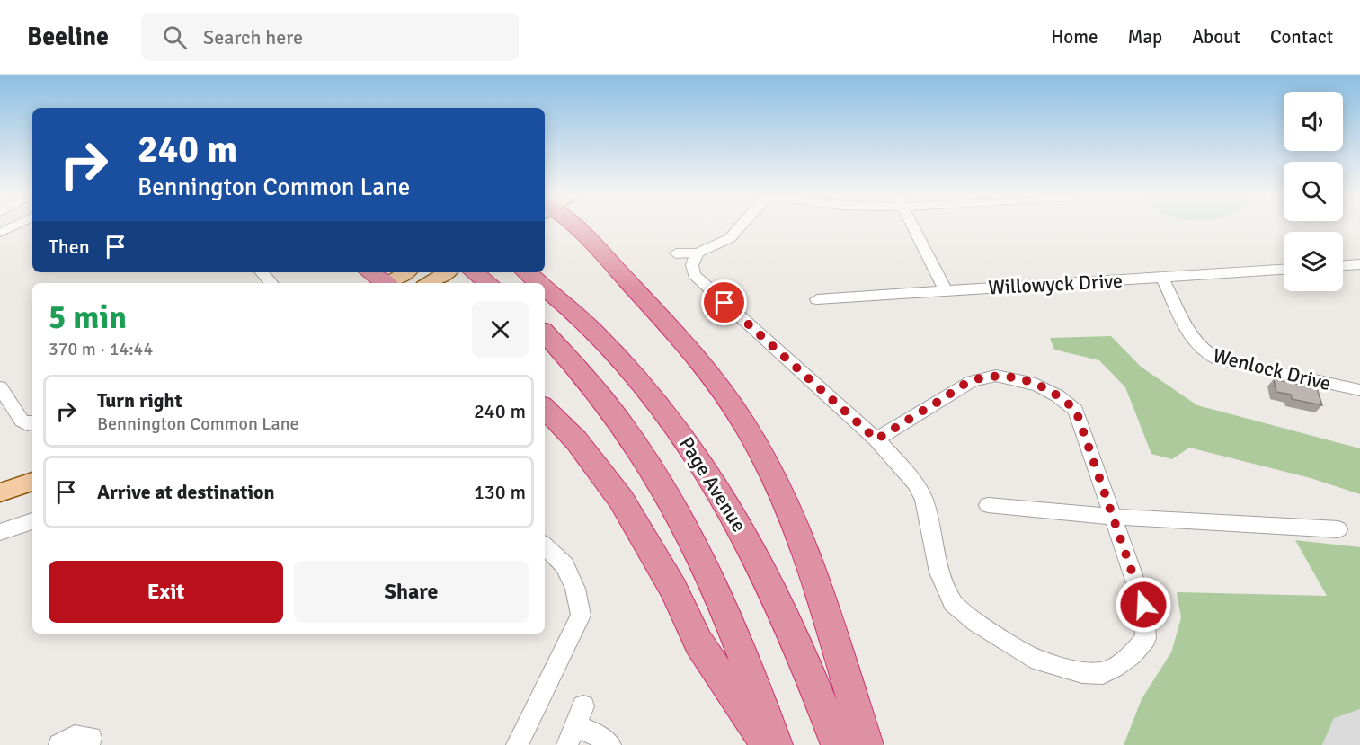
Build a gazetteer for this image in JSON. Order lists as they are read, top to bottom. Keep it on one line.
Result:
{"streets":{"highway":["Page Avenue"],"street":["Willowyck Drive","Wenlock Drive"]},"crossings":[["Willowyck Drive","Wenlock Drive"]],"page":{"header":"Beeline","search":"Search here","nav":["Home","Map","About","Contact"],"turn":["240 m","Bennington Common Lane"],"then":"Then","heading":["5 min","370 m · 14:44"],"list":[{"name":"Turn right","note":"Bennington Common Lane","value":"240 m"},{"name":"Arrive at destination","value":"130 m"}],"buttons":["Exit","Share"]}}
